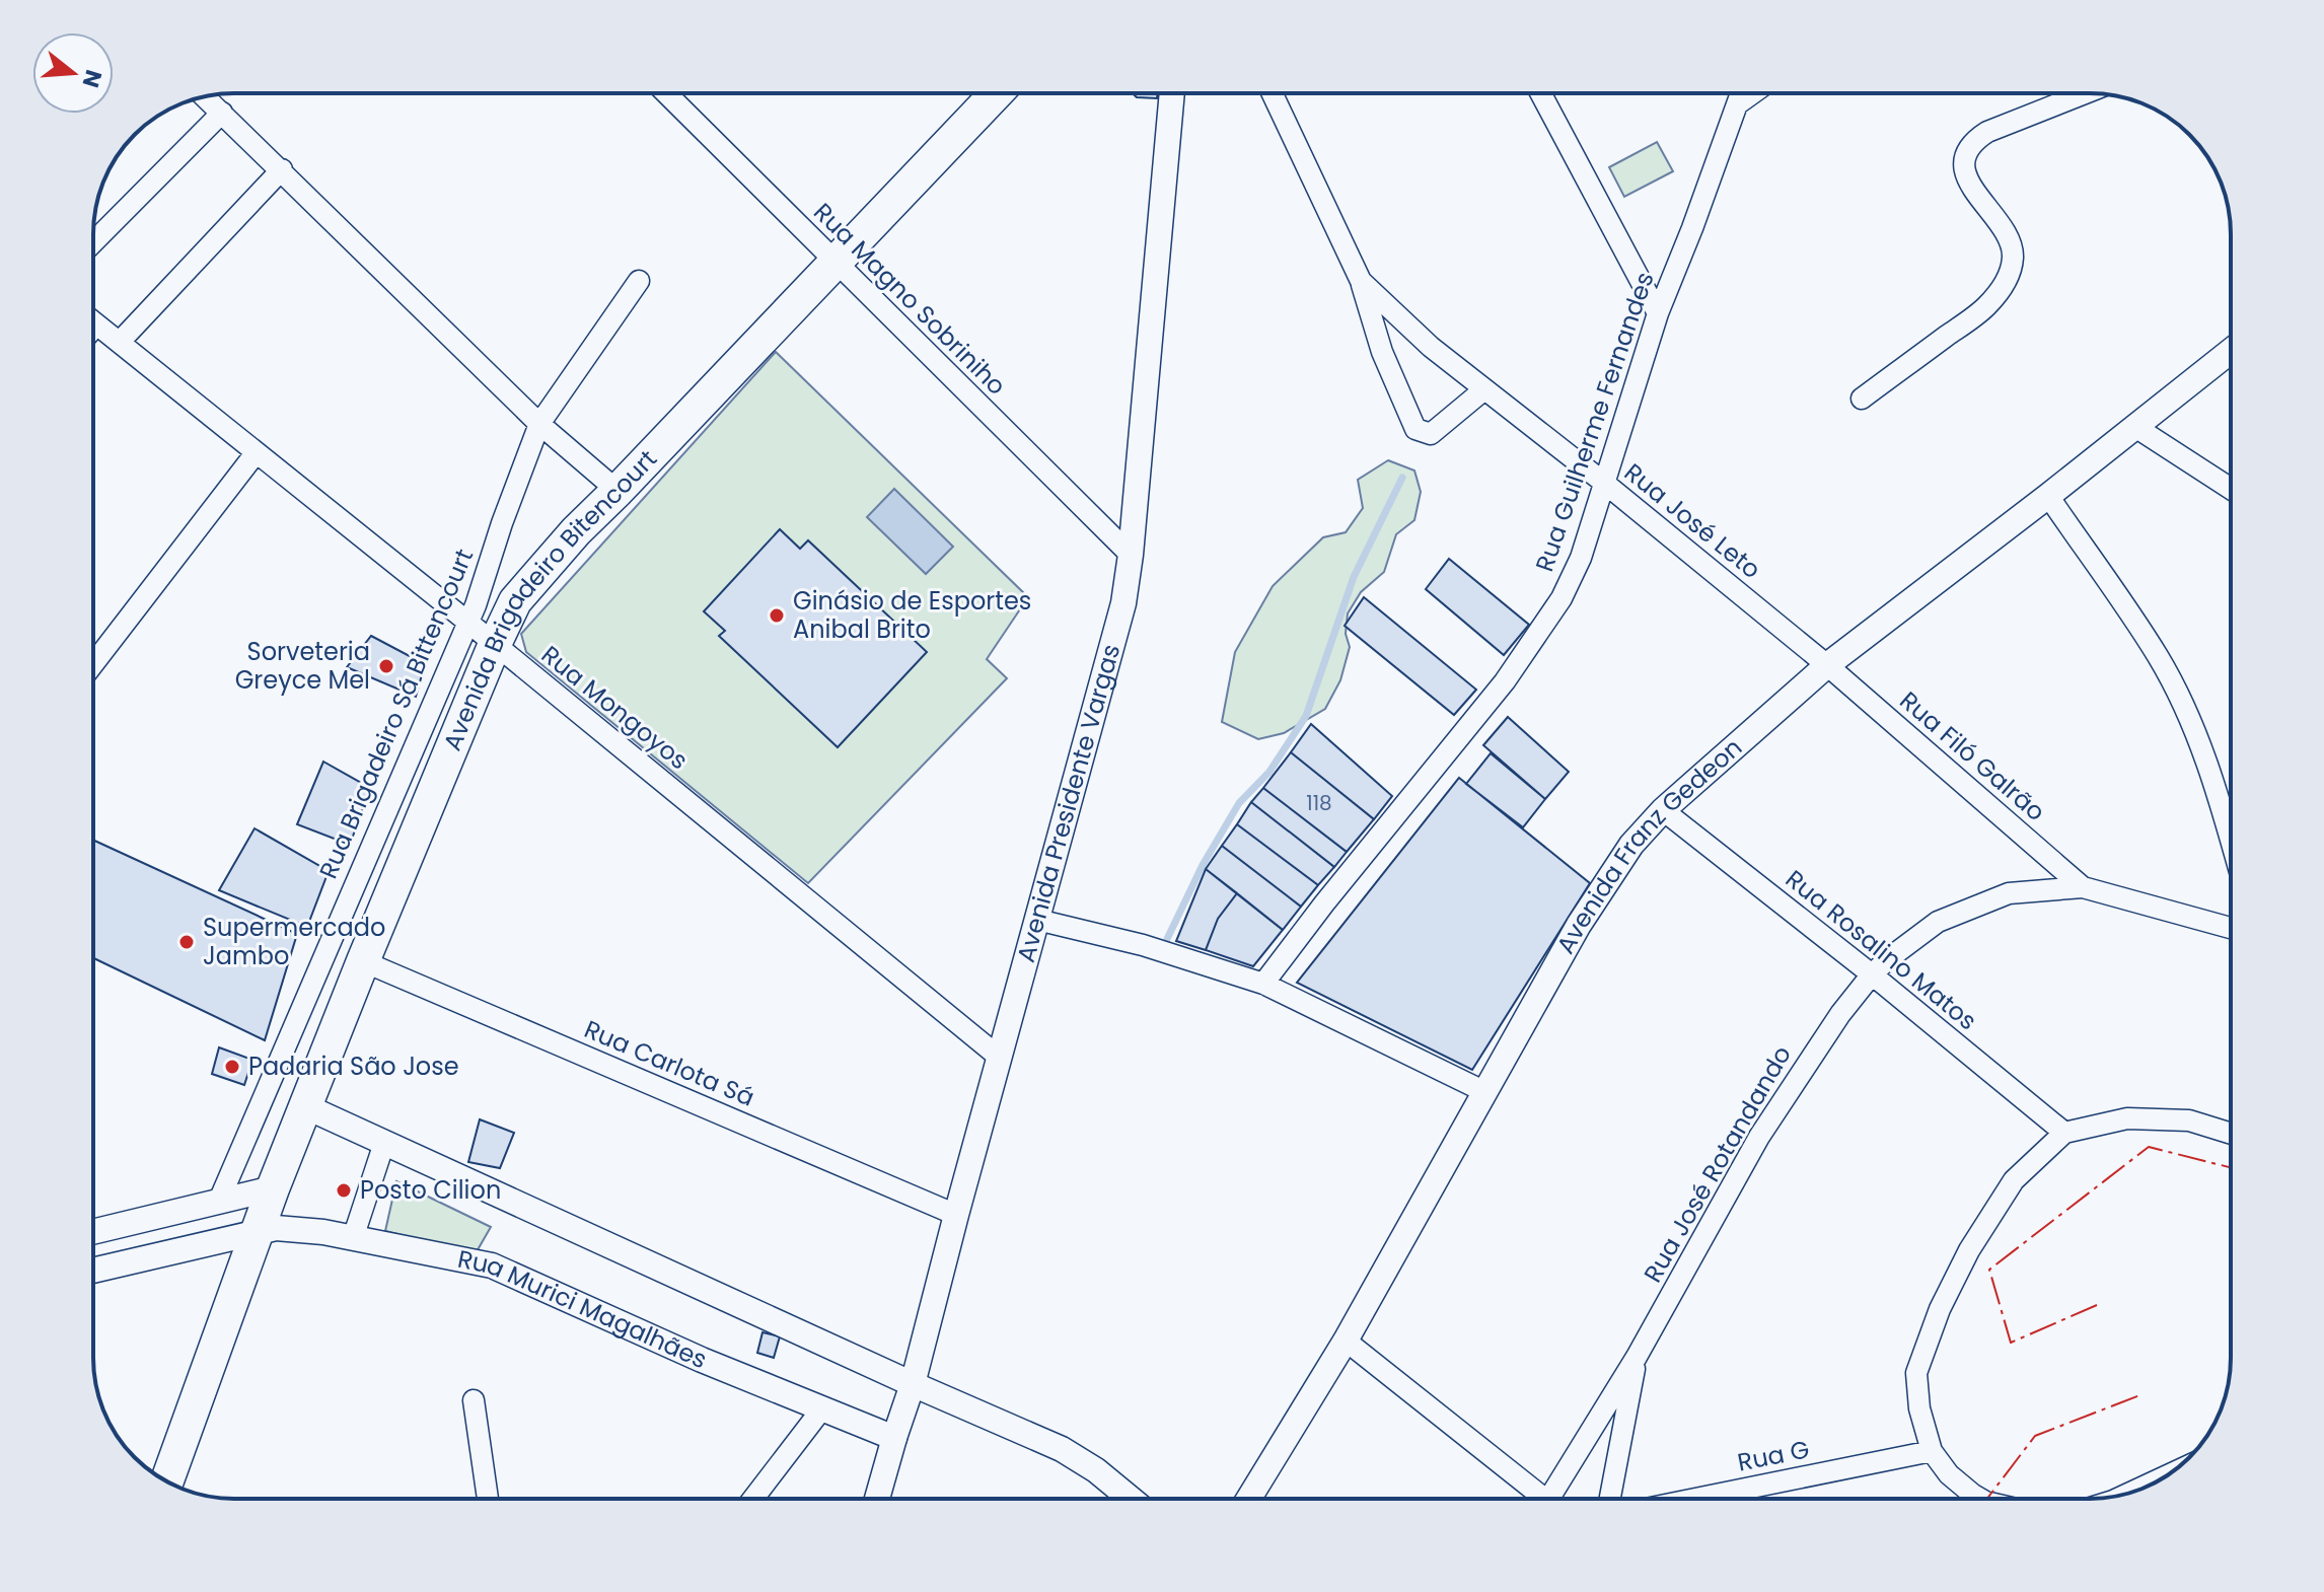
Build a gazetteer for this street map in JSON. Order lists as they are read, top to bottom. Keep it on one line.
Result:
{"streets":{"main road":["Avenida Brigadeiro Bitencourt"],"street":["Rua Magno Sobriniho","Rua Guilherme Fernandes","Rua José Leto","Rua Mongoyos","Rua Brigadeiro Sá Bittencourt","Rua Filó Galrão","Avenida Presidente Vargas","Avenida Franz Gedeon","Rua Rosalino Matos","Rua Carlota Sá","Rua José Rotandando","Rua Murici Magalhães","Rua G"]},"crossings":[["Rua Magno Sobriniho","Avenida Brigadeiro Bitencourt"],["Rua Magno Sobriniho","Avenida Presidente Vargas"],["Rua Guilherme Fernandes","Rua José Leto"],["Rua José Leto","Rua Filó Galrão"],["Rua José Leto","Avenida Franz Gedeon"],["Avenida Brigadeiro Bitencourt","Rua Mongoyos"],["Avenida Brigadeiro Bitencourt","Rua Carlota Sá"],["Avenida Brigadeiro Bitencourt","Rua Murici Magalhães"],["Rua Mongoyos","Rua Brigadeiro Sá Bittencourt"],["Rua Mongoyos","Avenida Presidente Vargas"],["Rua Filó Galrão","Avenida Franz Gedeon"],["Rua Filó Galrão","Rua José Rotandando"],["Avenida Presidente Vargas","Rua Carlota Sá"],["Avenida Presidente Vargas","Rua Murici Magalhães"],["Avenida Franz Gedeon","Rua Rosalino Matos"],["Rua Rosalino Matos","Rua José Rotandando"]],"places":["Ginásio de Esportes Anibal Brito","Sorveteria Greyce Mel","Supermercado Jambo","Padaria São Jose","Posto Cilion"],"house_numbers":["118"],"north":"right"}
